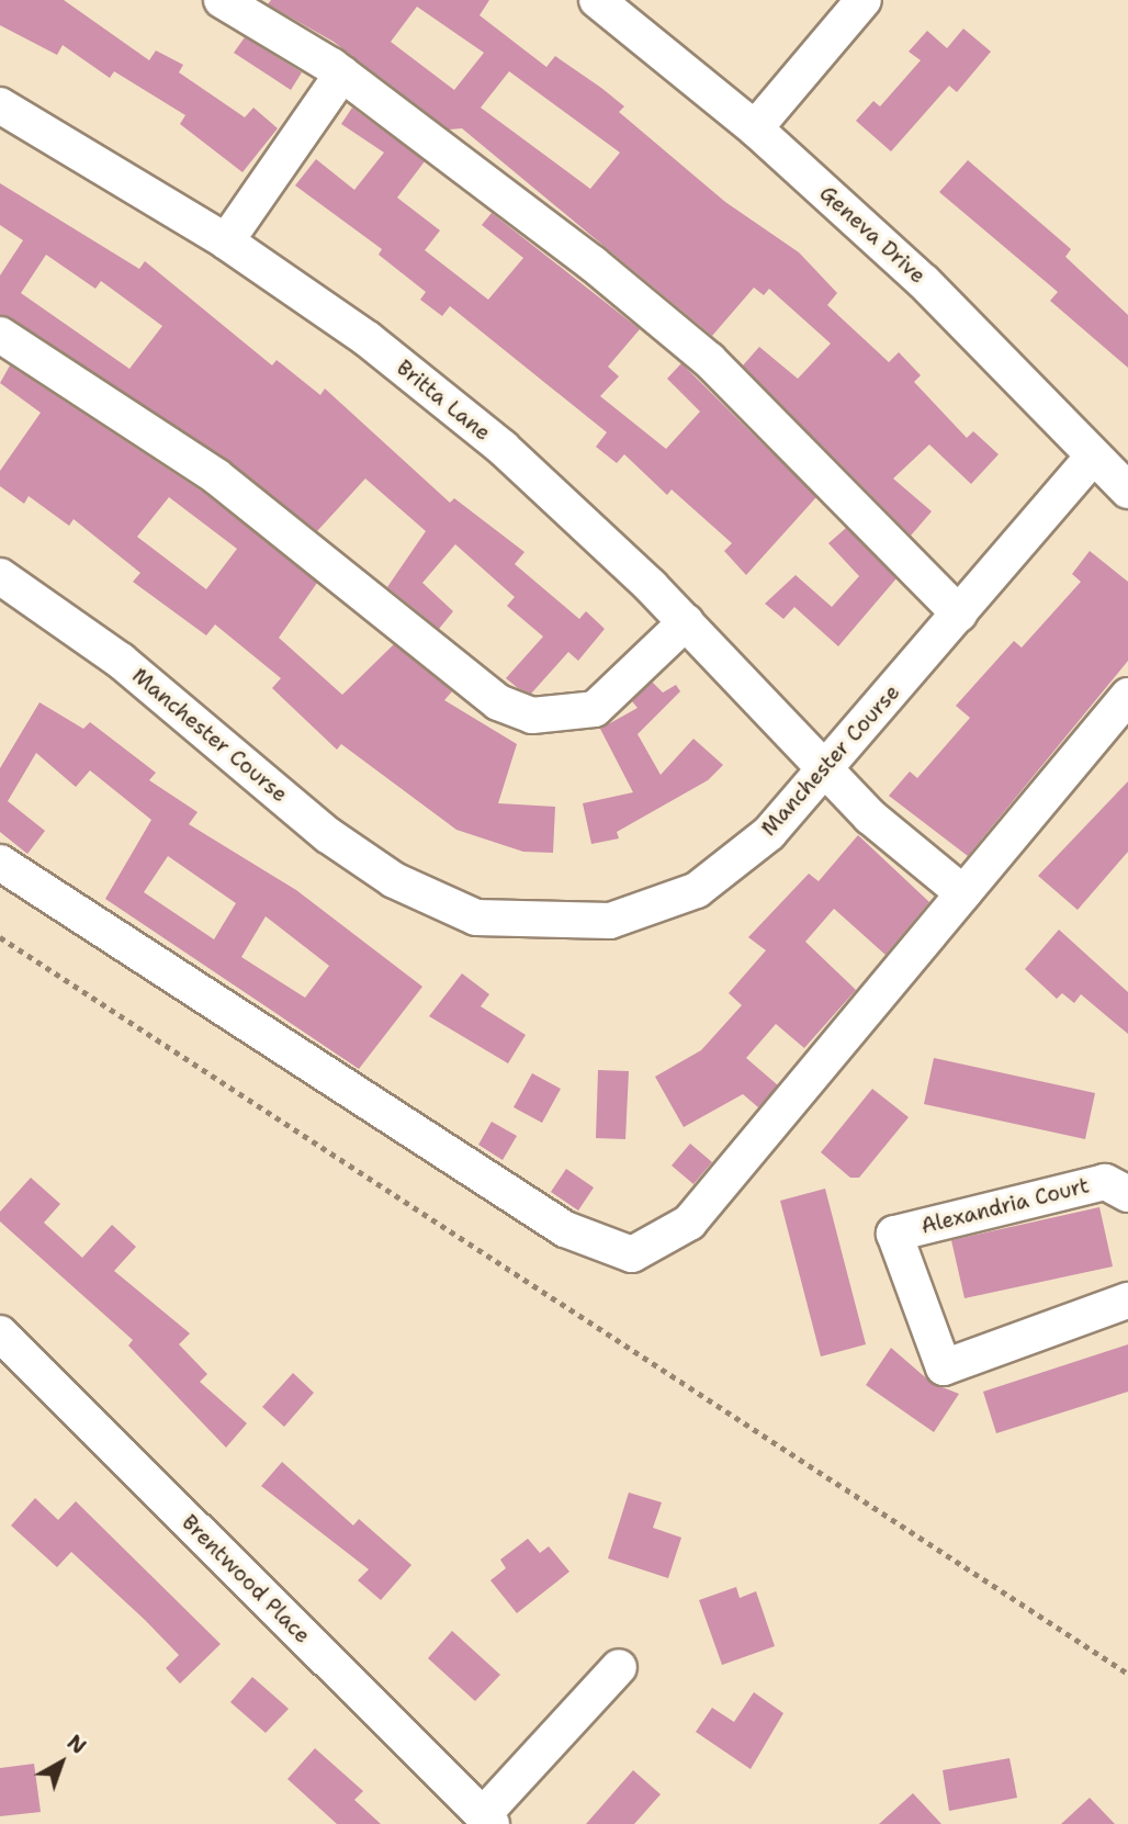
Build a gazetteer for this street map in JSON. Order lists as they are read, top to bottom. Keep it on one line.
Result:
{"streets":{"street":["Geneva Drive","Britta Lane","Manchester Course","Alexandria Court","Brentwood Place"]},"crossings":[["Geneva Drive","Manchester Course"],["Britta Lane","Manchester Course"]],"north":"top right"}
